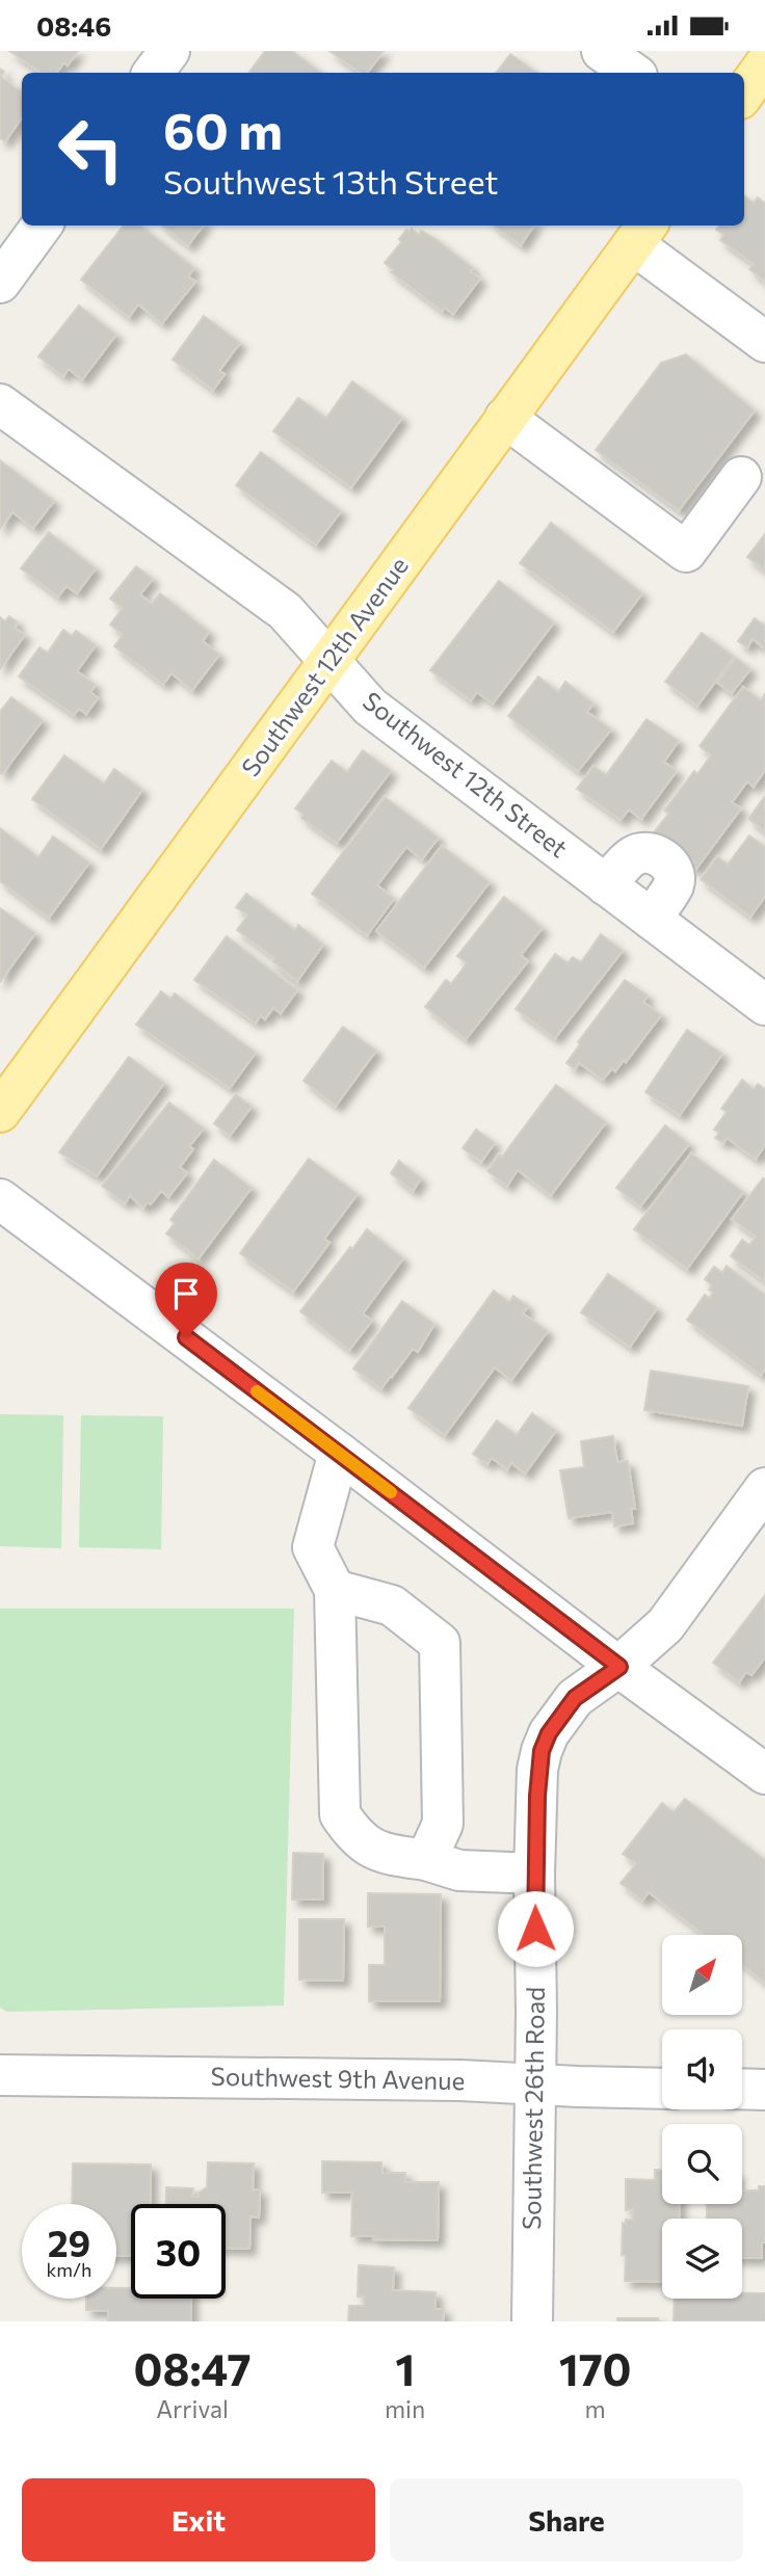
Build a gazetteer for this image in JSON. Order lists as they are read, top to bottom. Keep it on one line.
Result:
{"streets":{"main road":["Southwest 12th Avenue"],"street":["Southwest 12th Street","Southwest 9th Avenue","Southwest 26th Road"]},"crossings":[["Southwest 12th Avenue","Southwest 12th Street"],["Southwest 9th Avenue","Southwest 26th Road"]],"north":"top right","page":{"status":"08:46","turn":["60 m","Southwest 13th Street"],"speed":"29 km/h","limit":"30","eta":["08:47","Arrival","1","min","170","m"],"buttons":["Exit","Share"]}}
